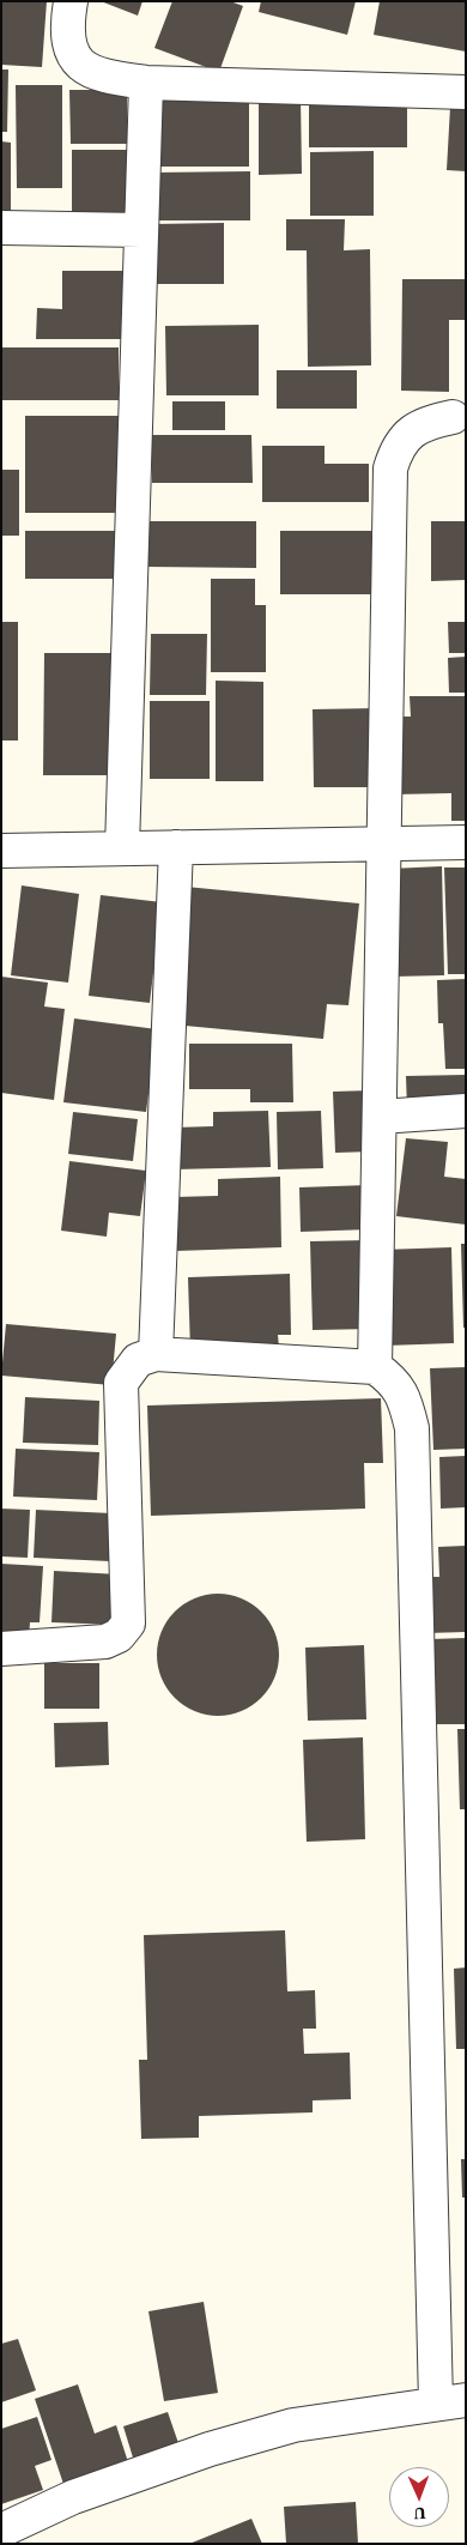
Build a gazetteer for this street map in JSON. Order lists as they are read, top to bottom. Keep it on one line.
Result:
{"north":"bottom"}
